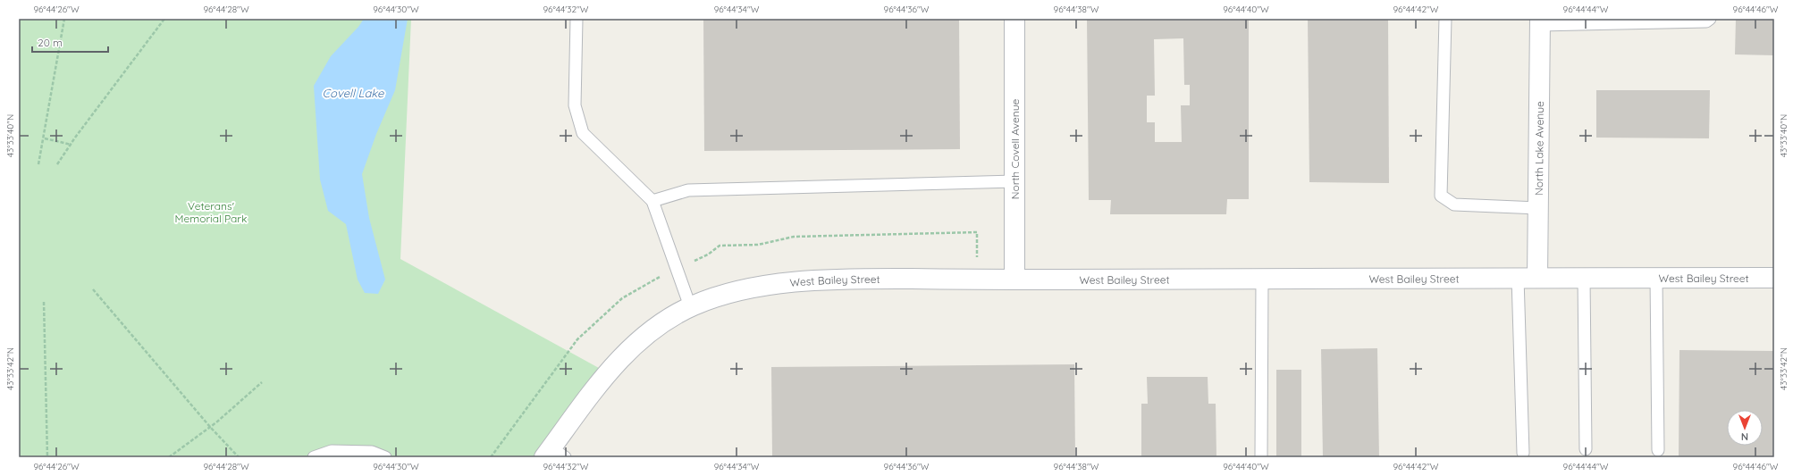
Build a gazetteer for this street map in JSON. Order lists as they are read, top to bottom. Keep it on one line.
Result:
{"streets":{"street":["North Lake Avenue","North Covell Avenue","West Bailey Street"]},"crossings":[["North Lake Avenue","West Bailey Street"],["North Covell Avenue","West Bailey Street"]],"water":["Covell Lake"],"parks":["Veterans' Memorial Park"],"scale_bar":"20 m","north":"bottom","coordinates":["96°44'26\"W","96°44'28\"W","96°44'30\"W","96°44'32\"W","96°44'34\"W","96°44'36\"W","96°44'38\"W","96°44'40\"W","96°44'42\"W","96°44'44\"W","96°44'46\"W","43°33'40\"N","43°33'42\"N"]}
